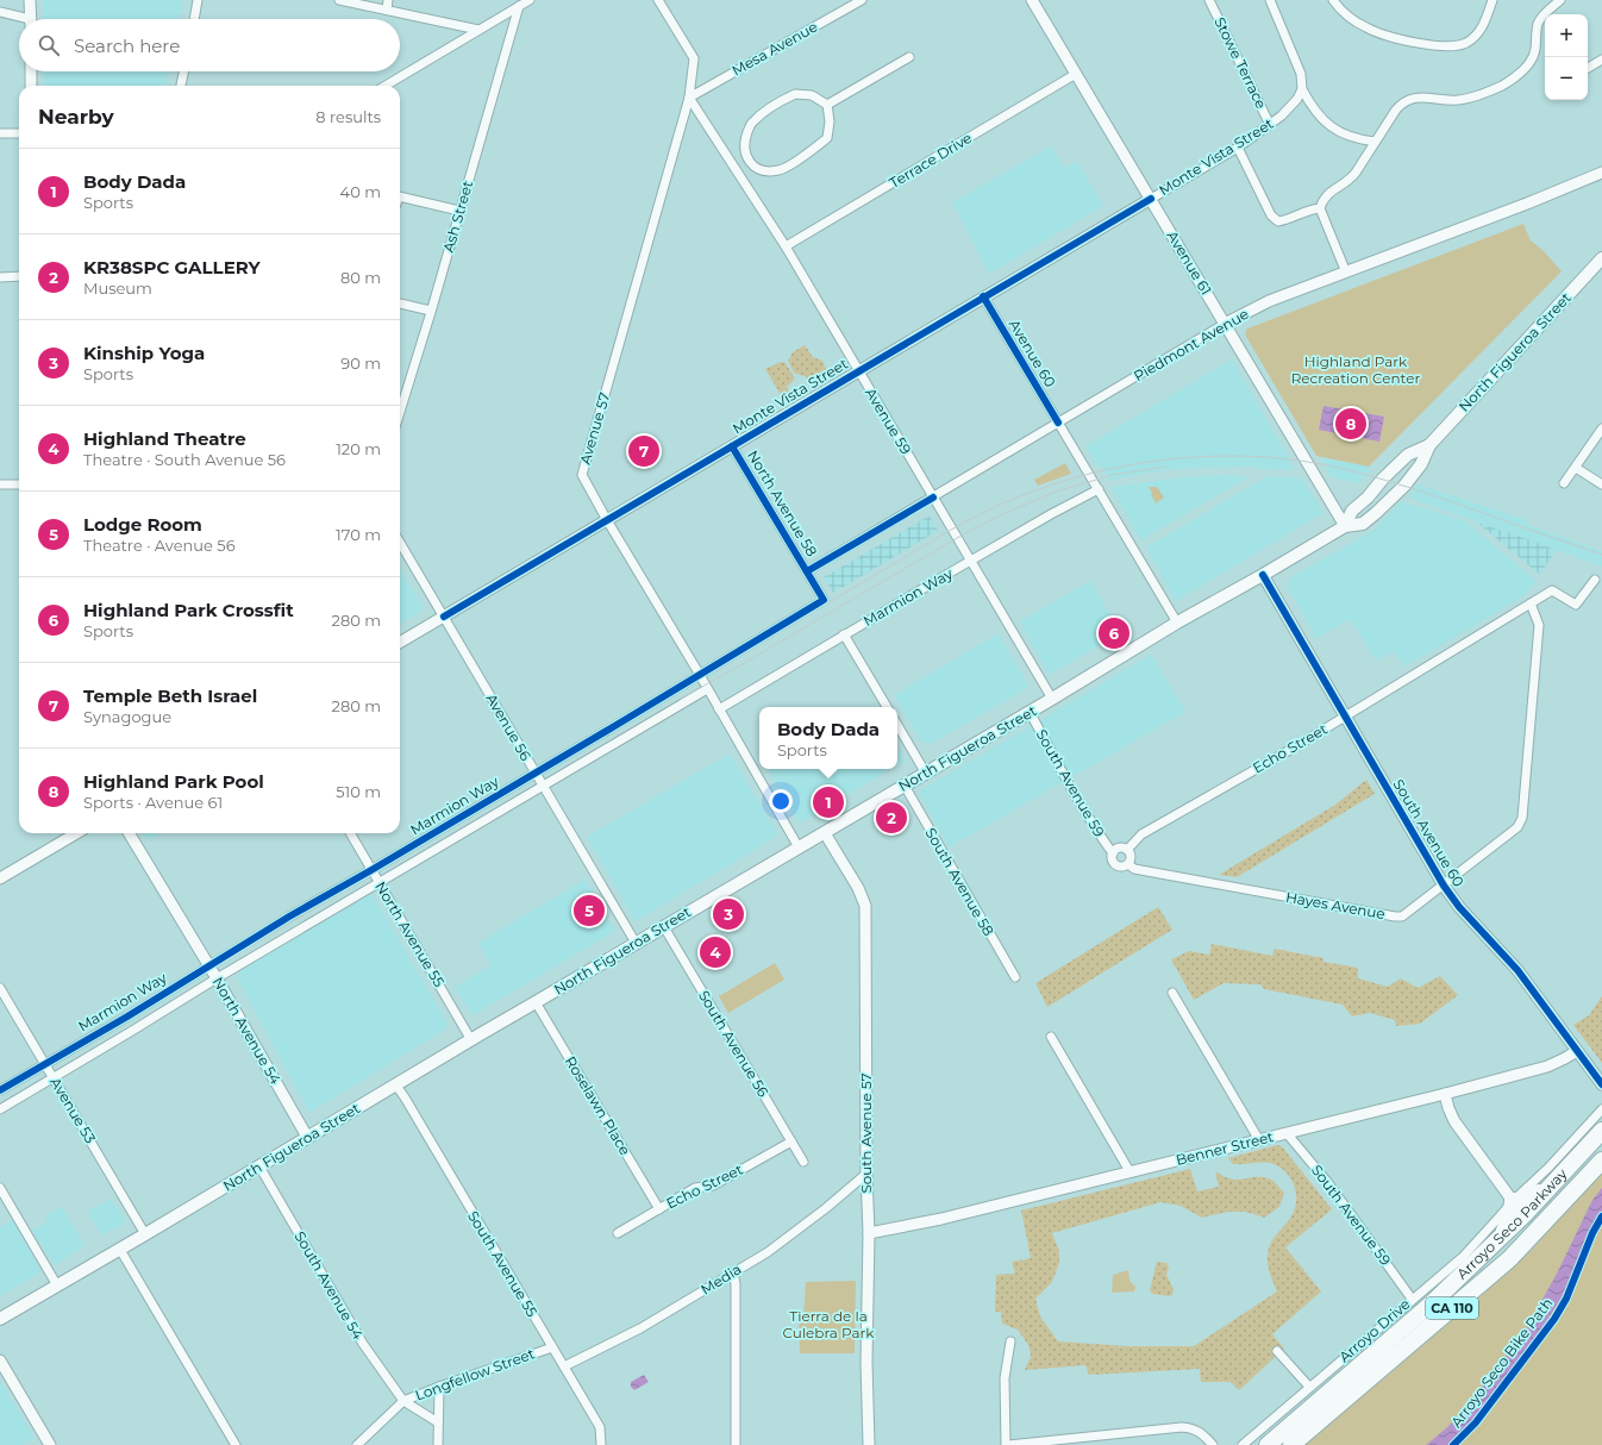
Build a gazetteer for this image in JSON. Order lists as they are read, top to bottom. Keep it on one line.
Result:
{"streets":{"highway":["Arroyo Seco Parkway","CA 110"],"main road":["North Figueroa Street"],"street":["Mesa Avenue","Stowe Terrace","Monte Vista Street","Terrace Drive","Ash Street","Avenue 61","Piedmont Avenue","Avenue 60","Avenue 59","Avenue 57","North Avenue 58","Marmion Way","Avenue 56","Echo Street","South Avenue 59","South Avenue 60","South Avenue 58","Hayes Avenue","North Avenue 55","North Avenue 54","South Avenue 56","Roselawn Place","Avenue 53","South Avenue 57","Benner Street","South Avenue 55","Media","South Avenue 54","Arroyo Drive","Longfellow Street"],"cycle path":["Arroyo Seco Bike Path"]},"crossings":[["Mesa Avenue","Avenue 59"],["Mesa Avenue","Avenue 57"],["Stowe Terrace","Monte Vista Street"],["Monte Vista Street","Avenue 61"],["Monte Vista Street","Avenue 60"],["Monte Vista Street","Avenue 59"],["Monte Vista Street","Avenue 57"],["Monte Vista Street","North Avenue 58"],["Monte Vista Street","Avenue 56"],["Terrace Drive","Avenue 61"],["Terrace Drive","Avenue 59"],["Avenue 61","Piedmont Avenue"],["Avenue 61","North Figueroa Street"],["Piedmont Avenue","Avenue 60"],["Piedmont Avenue","Avenue 59"],["Piedmont Avenue","North Avenue 58"],["North Figueroa Street","Avenue 60"],["North Figueroa Street","Avenue 59"],["North Figueroa Street","Avenue 57"],["North Figueroa Street","Avenue 56"],["North Figueroa Street","South Avenue 59"],["North Figueroa Street","South Avenue 60"],["North Figueroa Street","South Avenue 58"],["North Figueroa Street","North Avenue 55"],["North Figueroa Street","North Avenue 54"],["North Figueroa Street","South Avenue 56"],["North Figueroa Street","Roselawn Place"],["North Figueroa Street","Avenue 53"],["North Figueroa Street","South Avenue 57"],["North Figueroa Street","South Avenue 55"],["North Figueroa Street","South Avenue 54"],["Avenue 60","Marmion Way"],["Avenue 59","Avenue 57"],["Avenue 59","Marmion Way"],["Avenue 57","Marmion Way"],["North Avenue 58","Marmion Way"],["Marmion Way","Avenue 56"],["Marmion Way","North Avenue 55"],["Marmion Way","North Avenue 54"],["Marmion Way","Avenue 53"],["Echo Street","South Avenue 59"],["Echo Street","South Avenue 60"],["Echo Street","Hayes Avenue"],["Echo Street","South Avenue 56"],["Echo Street","Roselawn Place"],["South Avenue 59","Hayes Avenue"],["South Avenue 59","Benner Street"],["South Avenue 59","Arroyo Drive"],["South Avenue 60","Hayes Avenue"],["South Avenue 60","Benner Street"],["South Avenue 57","Benner Street"],["South Avenue 57","Media"],["South Avenue 55","Media"],["South Avenue 55","Longfellow Street"],["South Avenue 54","Longfellow Street"]],"parks":["Highland Park Recreation Center","Tierra de la Culebra Park"],"page":{"map_buttons":["+","−"],"search":"Search here","heading":["Nearby","8 results"],"list":[{"mark":"1","name":"Body Dada","note":"Sports","value":"40 m"},{"mark":"2","name":"KR38SPC GALLERY","note":"Museum","value":"80 m"},{"mark":"3","name":"Kinship Yoga","note":"Sports","value":"90 m"},{"mark":"4","name":"Highland Theatre","note":"Theatre · South Avenue 56","value":"120 m"},{"mark":"5","name":"Lodge Room","note":"Theatre · Avenue 56","value":"170 m"},{"mark":"6","name":"Highland Park Crossfit","note":"Sports","value":"280 m"},{"mark":"7","name":"Temple Beth Israel","note":"Synagogue","value":"280 m"},{"mark":"8","name":"Highland Park Pool","note":"Sports · Avenue 61","value":"510 m"}],"pins":["8","7","6","1","2","5","3","4"],"popup":["Body Dada","Sports"]}}
